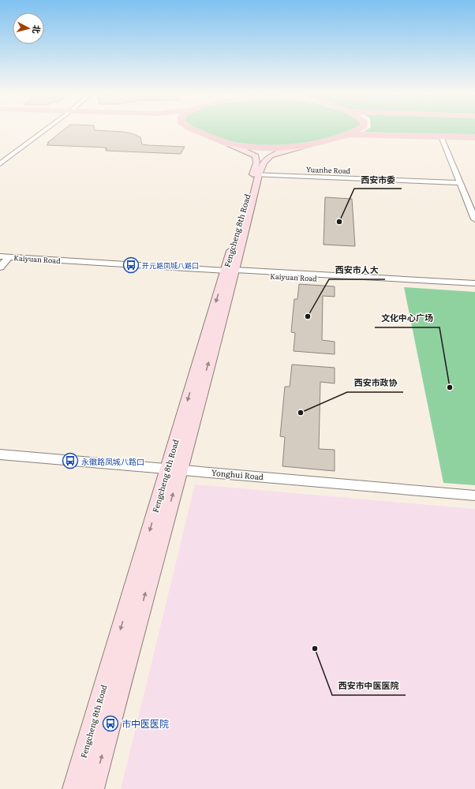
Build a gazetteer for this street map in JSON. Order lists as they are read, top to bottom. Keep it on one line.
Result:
{"streets":{"main road":["Fengcheng 8th Road"],"street":["Yuanhe Road","Kaiyuan Road","Yonghui Road"]},"crossings":[["Yuanhe Road","Fengcheng 8th Road"],["Fengcheng 8th Road","Kaiyuan Road"],["Fengcheng 8th Road","Yonghui Road"]],"places":{"other":["西安市委","西安市人大","文化中心广场","西安市政协","西安市中医医院"],"bus stop":["开元路凤城八路口","永徽路凤城八路口","市中医医院"]},"north":"right"}
